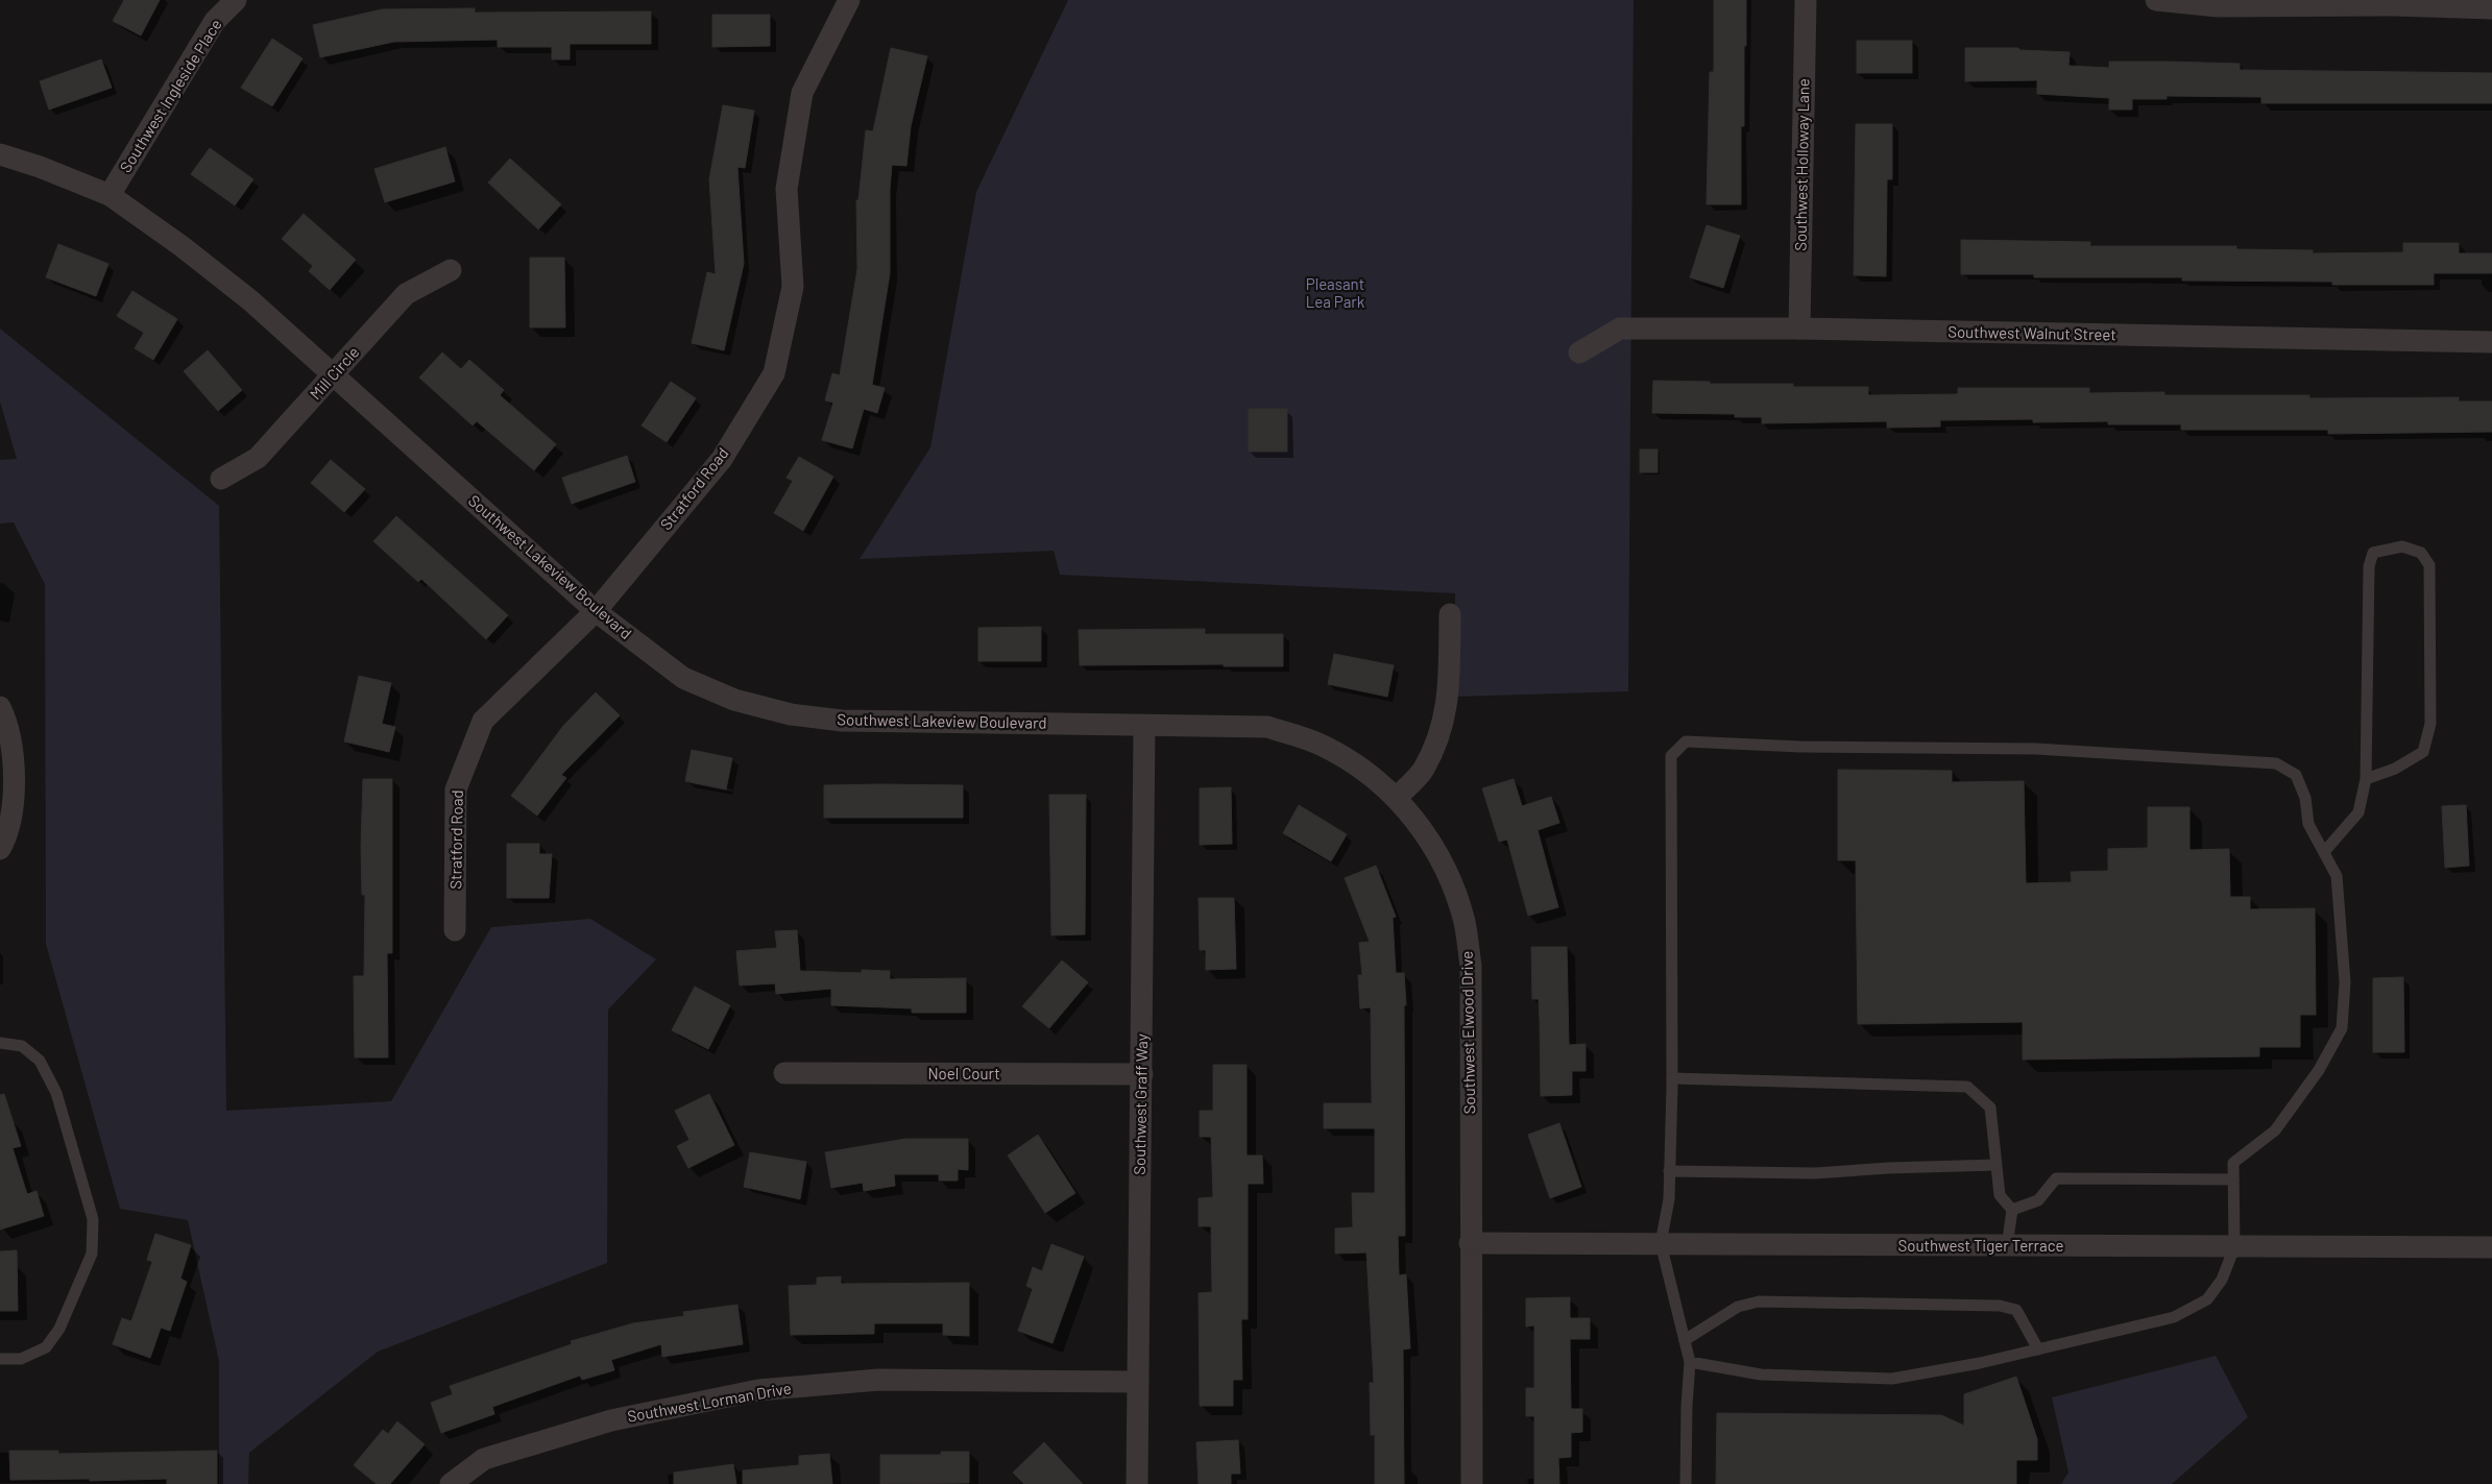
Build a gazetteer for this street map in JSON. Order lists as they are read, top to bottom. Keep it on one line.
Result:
{"streets":{"street":["Southwest Ingleside Place","Southwest Holloway Lane","Southwest Walnut Street","Mill Circle","Stratford Road","Southwest Lakeview Boulevard","Southwest Elwood Drive","Noel Court","Southwest Graff Way","Southwest Tiger Terrace","Southwest Lorman Drive"]},"crossings":[["Southwest Ingleside Place","Southwest Lakeview Boulevard"],["Southwest Holloway Lane","Southwest Walnut Street"],["Mill Circle","Southwest Lakeview Boulevard"],["Stratford Road","Southwest Lakeview Boulevard"],["Southwest Lakeview Boulevard","Southwest Elwood Drive"],["Southwest Lakeview Boulevard","Southwest Graff Way"],["Southwest Elwood Drive","Southwest Tiger Terrace"],["Noel Court","Southwest Graff Way"],["Southwest Graff Way","Southwest Lorman Drive"]],"parks":["Pleasant Lea Park"]}
